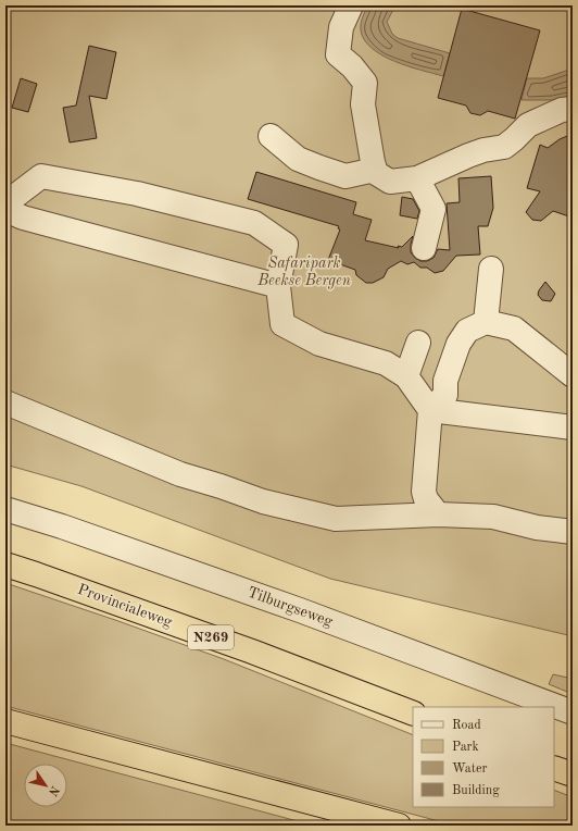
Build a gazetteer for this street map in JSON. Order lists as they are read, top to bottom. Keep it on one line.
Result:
{"streets":{"highway":["Provincialeweg","N269"],"street":["Tilburgseweg"]},"parks":["Safaripark Beekse Bergen"],"legend":["Road","Park","Water","Building"],"north":"bottom right"}
